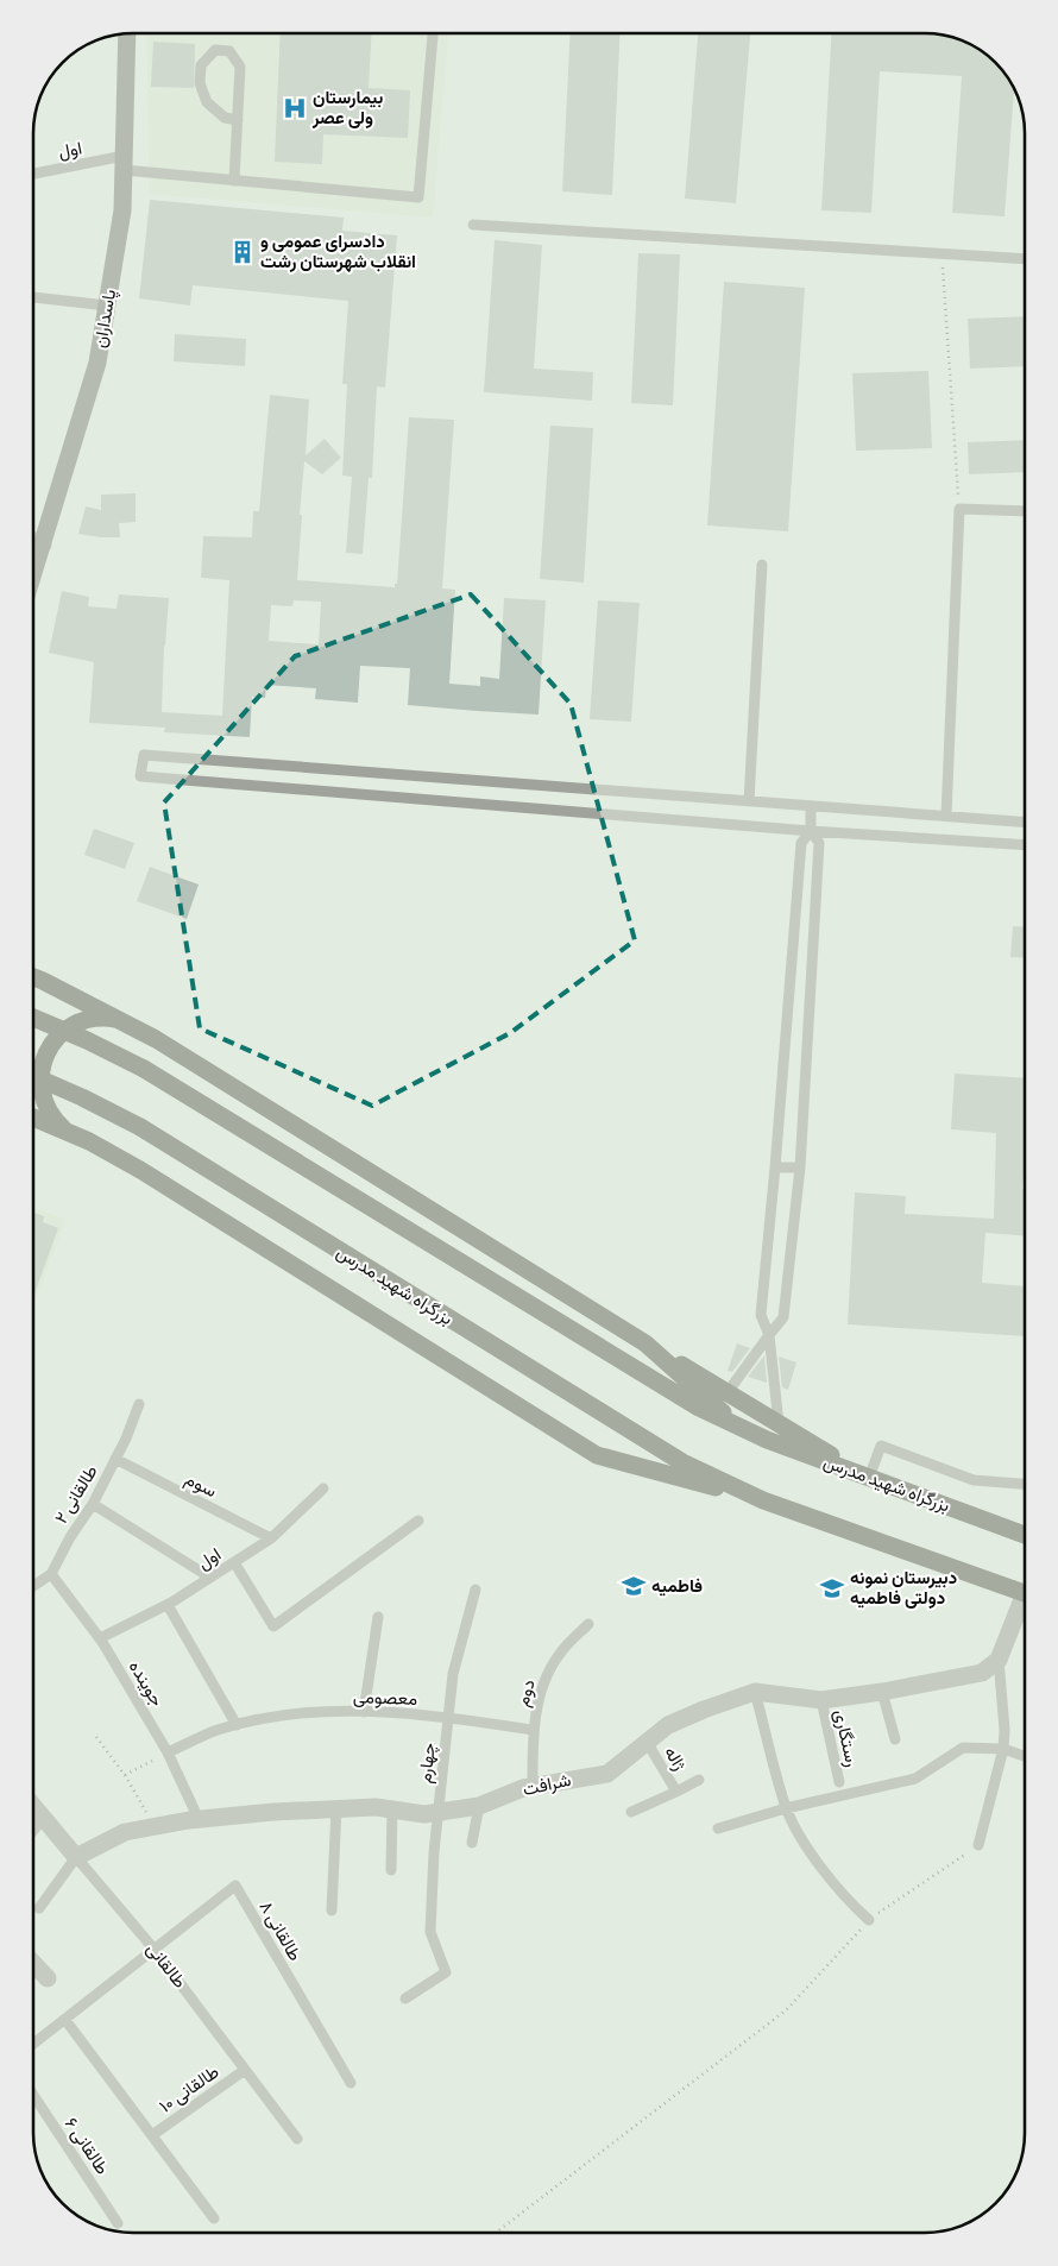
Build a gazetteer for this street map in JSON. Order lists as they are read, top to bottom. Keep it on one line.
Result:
{"streets":{"highway":["بزرگراه شهید مدرس"],"main road":["پاسداران"],"street":["شرافت","طالقانی"],"lane":["اول","سوم","طالقانی ۲","جوینده","دوم","معصومی","رستگاری","ژاله","چهارم","طالقانی ۸","طالقانی ۱۰","طالقانی ۶"]},"crossings":[["اول","پاسداران"],["اول","سوم"],["اول","جوینده"],["سوم","طالقانی ۲"],["طالقانی ۲","جوینده"],["جوینده","معصومی"],["جوینده","شرافت"],["دوم","معصومی"],["دوم","شرافت"],["معصومی","چهارم"],["رستگاری","شرافت"],["ژاله","شرافت"],["چهارم","شرافت"],["شرافت","طالقانی"],["طالقانی ۸","طالقانی"],["طالقانی","طالقانی ۱۰"]],"places":{"hospital":["بیمارستان ولی عصر"],"building":["دادسرای عمومی و انقلاب شهرستان رشت"],"school or university":["فاطمیه","دبیرستان نمونه دولتی فاطمیه"]}}
